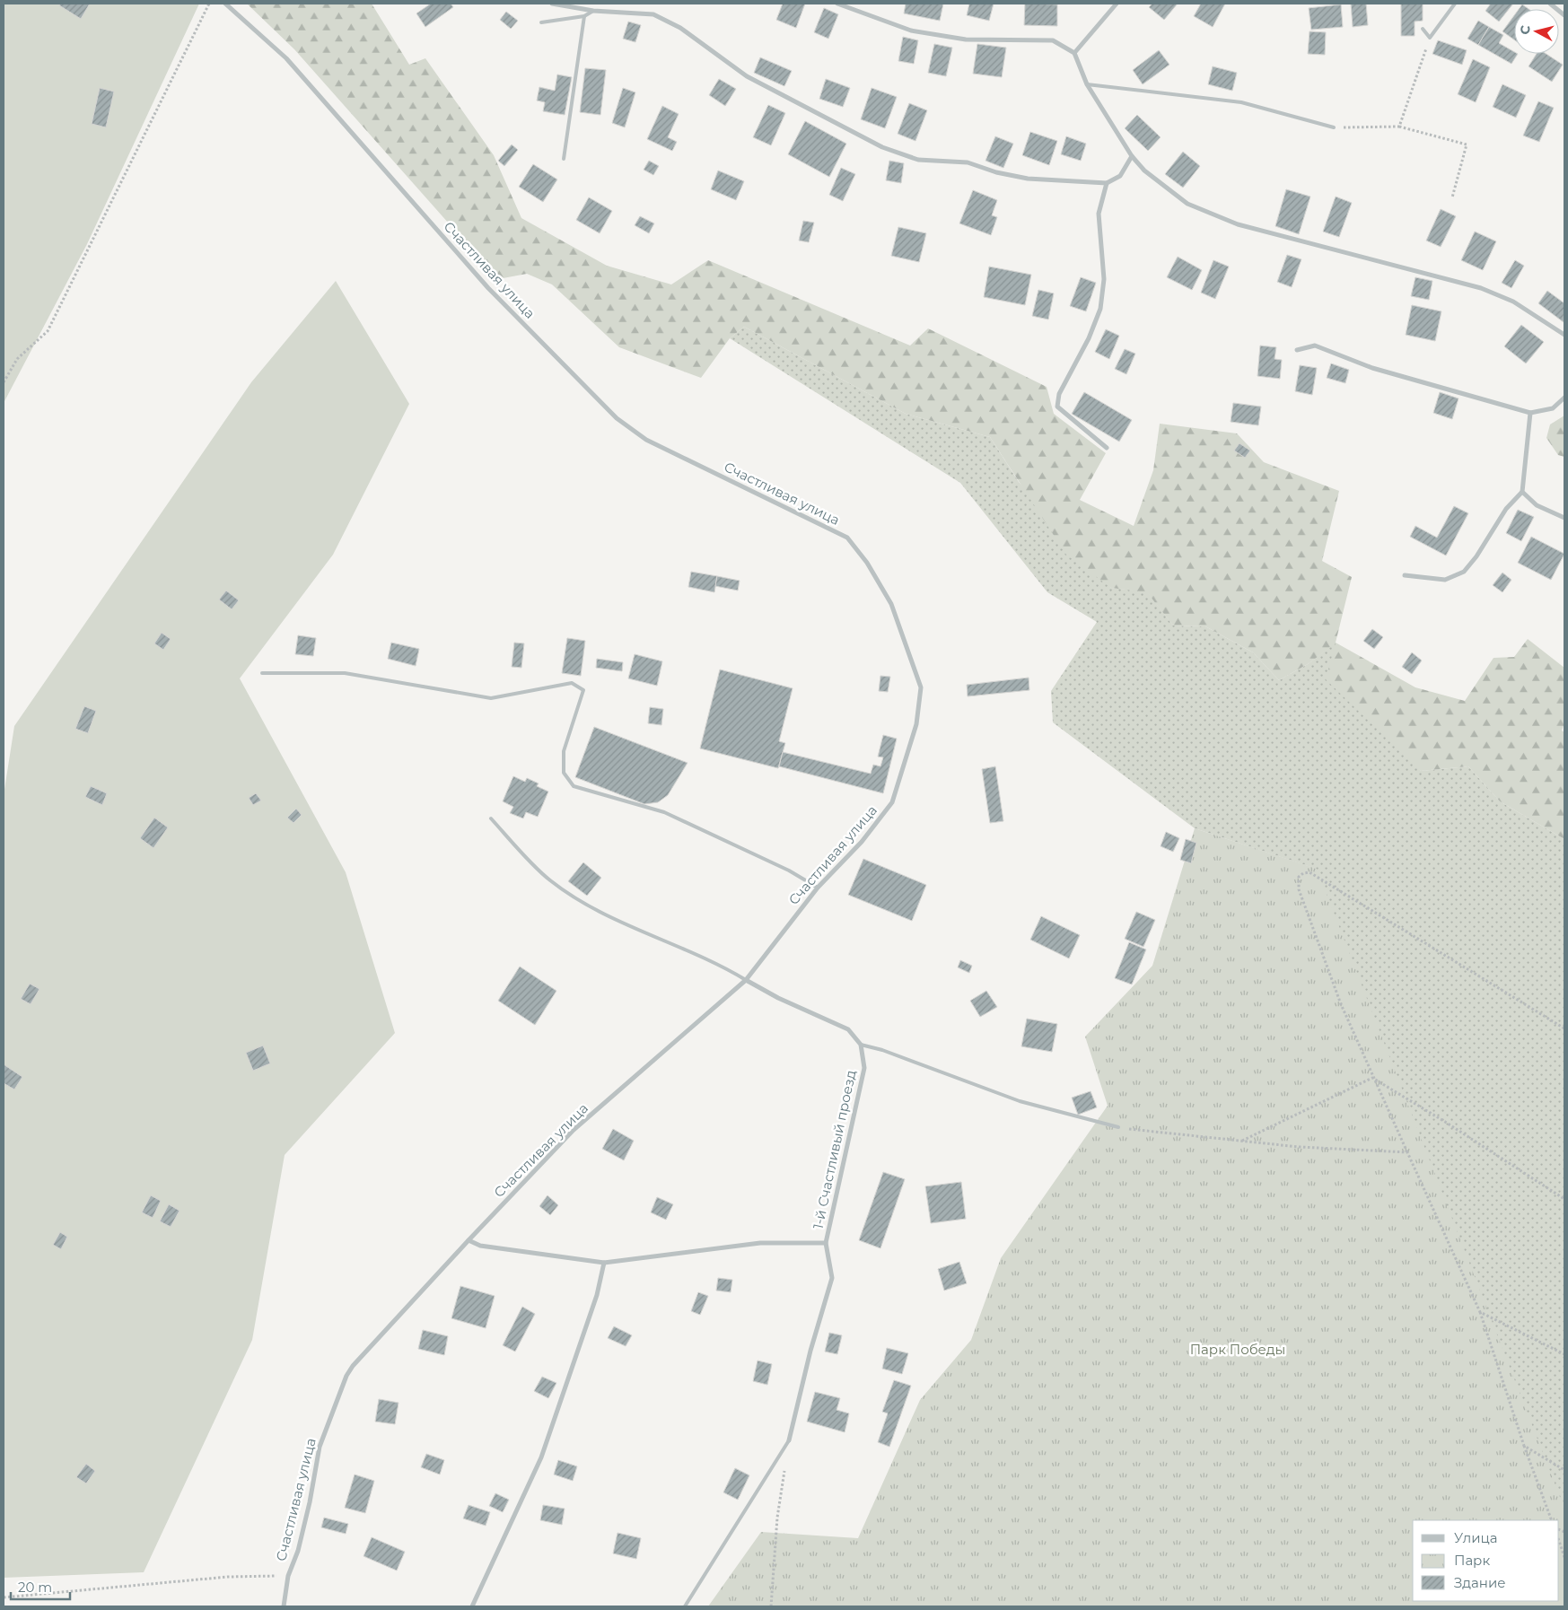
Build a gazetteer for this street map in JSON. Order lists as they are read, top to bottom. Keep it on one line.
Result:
{"streets":{"street":["Счастливая улица","1-й Счастливый проезд"]},"parks":["Парк Победы"],"legend":["Улица","Парк","Здание"],"scale_bar":"20 m","north":"left"}
